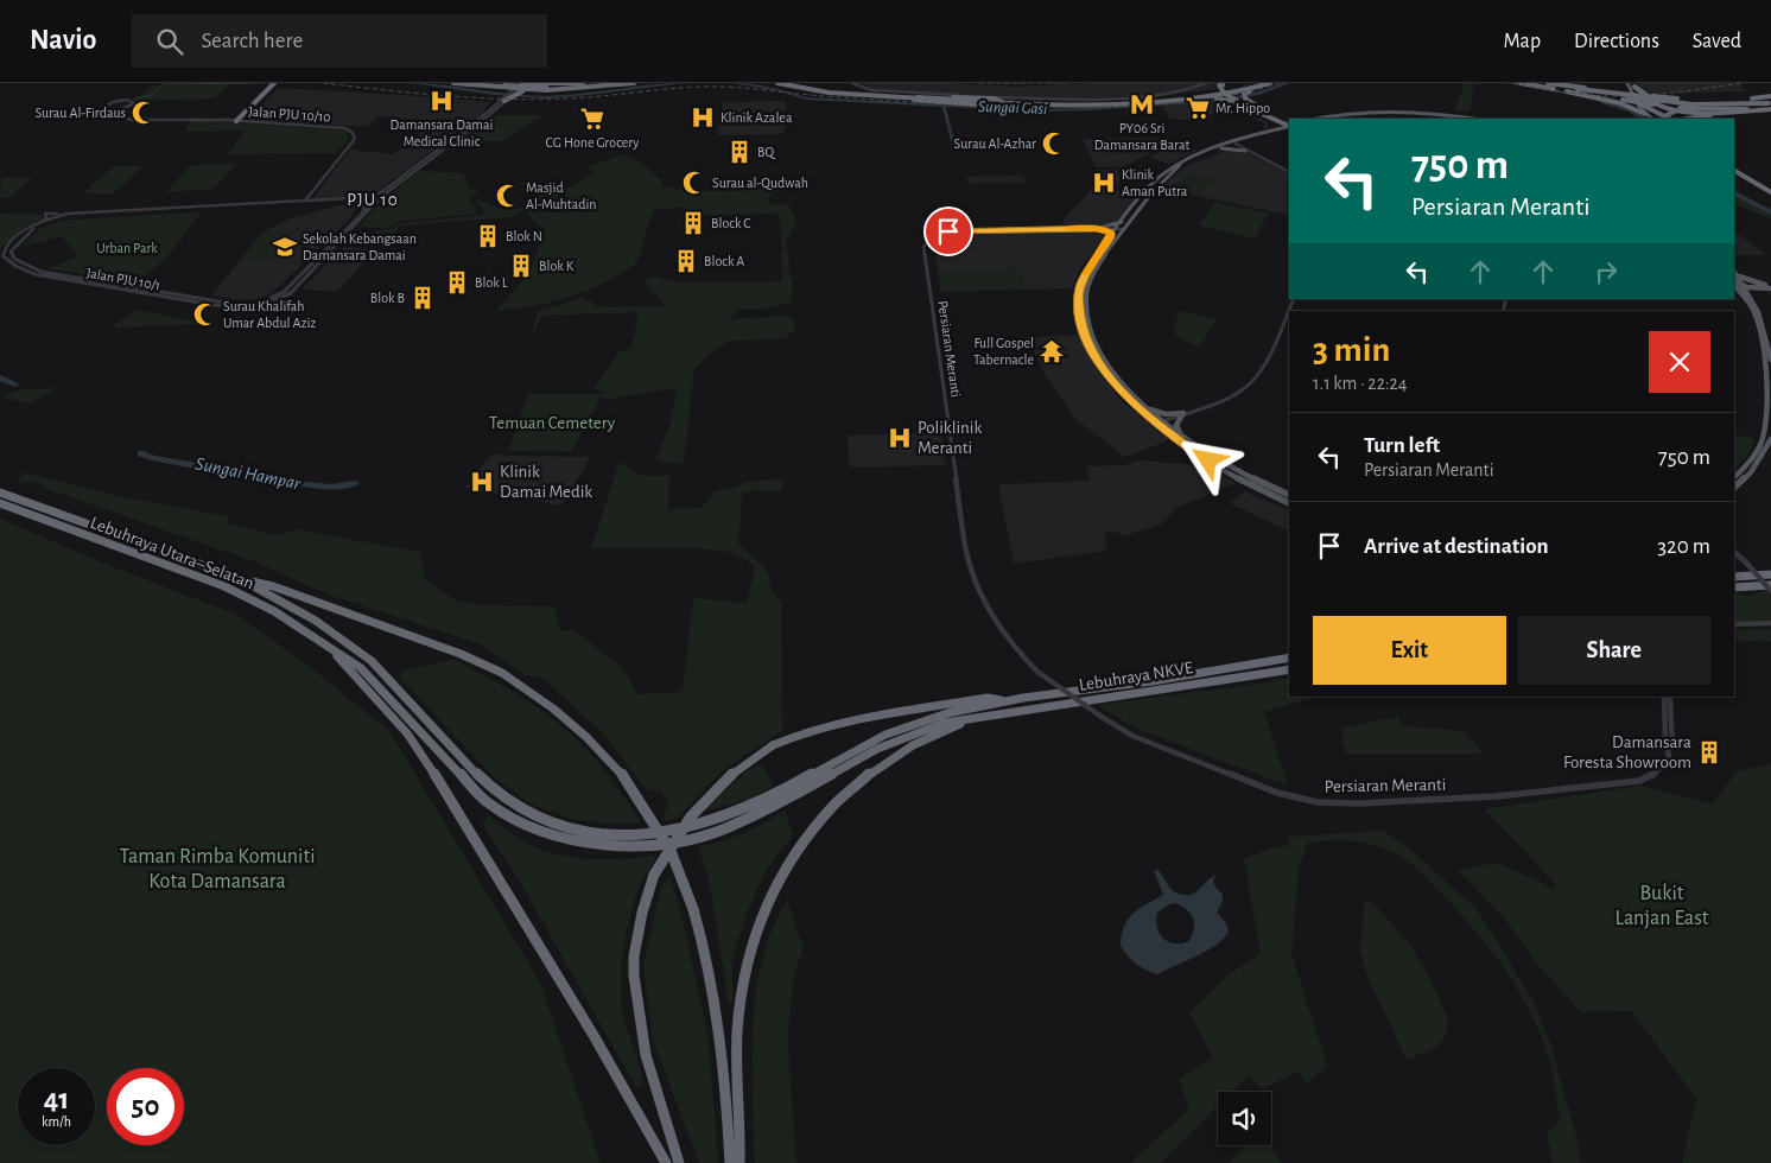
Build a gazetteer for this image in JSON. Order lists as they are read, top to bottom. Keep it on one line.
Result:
{"streets":{"highway":["Lebuhraya Utara–Selatan","Lebuhraya NKVE"],"street":["Jalan PJU 10/10","Jalan PJU 10/1","Persiaran Meranti"]},"crossings":[["Jalan PJU 10/10","Jalan PJU 10/1"]],"districts":["PJU 10"],"water":["Sungai Gasi","Sungai Hampar"],"parks":["Urban Park","Temuan Cemetery","Taman Rimba Komuniti Kota Damansara","Bukit Lanjan East"],"places":{"hospital":["Damansara Damai Medical Clinic","Klinik Azalea","Klinik Aman Putra","Poliklinik Meranti","Klinik Damai Medik"],"metro station":["PY06 Sri Damansara Barat"],"supermarket":["Mr. Hippo","CG Hone Grocery"],"mosque":["Surau Al-Firdaus","Surau Al-Azhar","Surau al-Qudwah","Masjid Al-Muhtadin","Surau Khalifah Umar Abdul Aziz"],"building":["BQ","Block C","Blok N","Block A","Blok K","Blok L","Blok B","Damansara Foresta Showroom"],"school or university":["Sekolah Kebangsaan Damansara Damai"],"temple":["Full Gospel Tabernacle"]},"page":{"header":"Navio","search":"Search here","nav":["Map","Directions","Saved"],"turn":["750 m","Persiaran Meranti"],"heading":["3 min","1.1 km · 22:24"],"list":[{"name":"Turn left","note":"Persiaran Meranti","value":"750 m"},{"name":"Arrive at destination","value":"320 m"}],"buttons":["Exit","Share"],"speed":"41 km/h","limit":"50"}}
